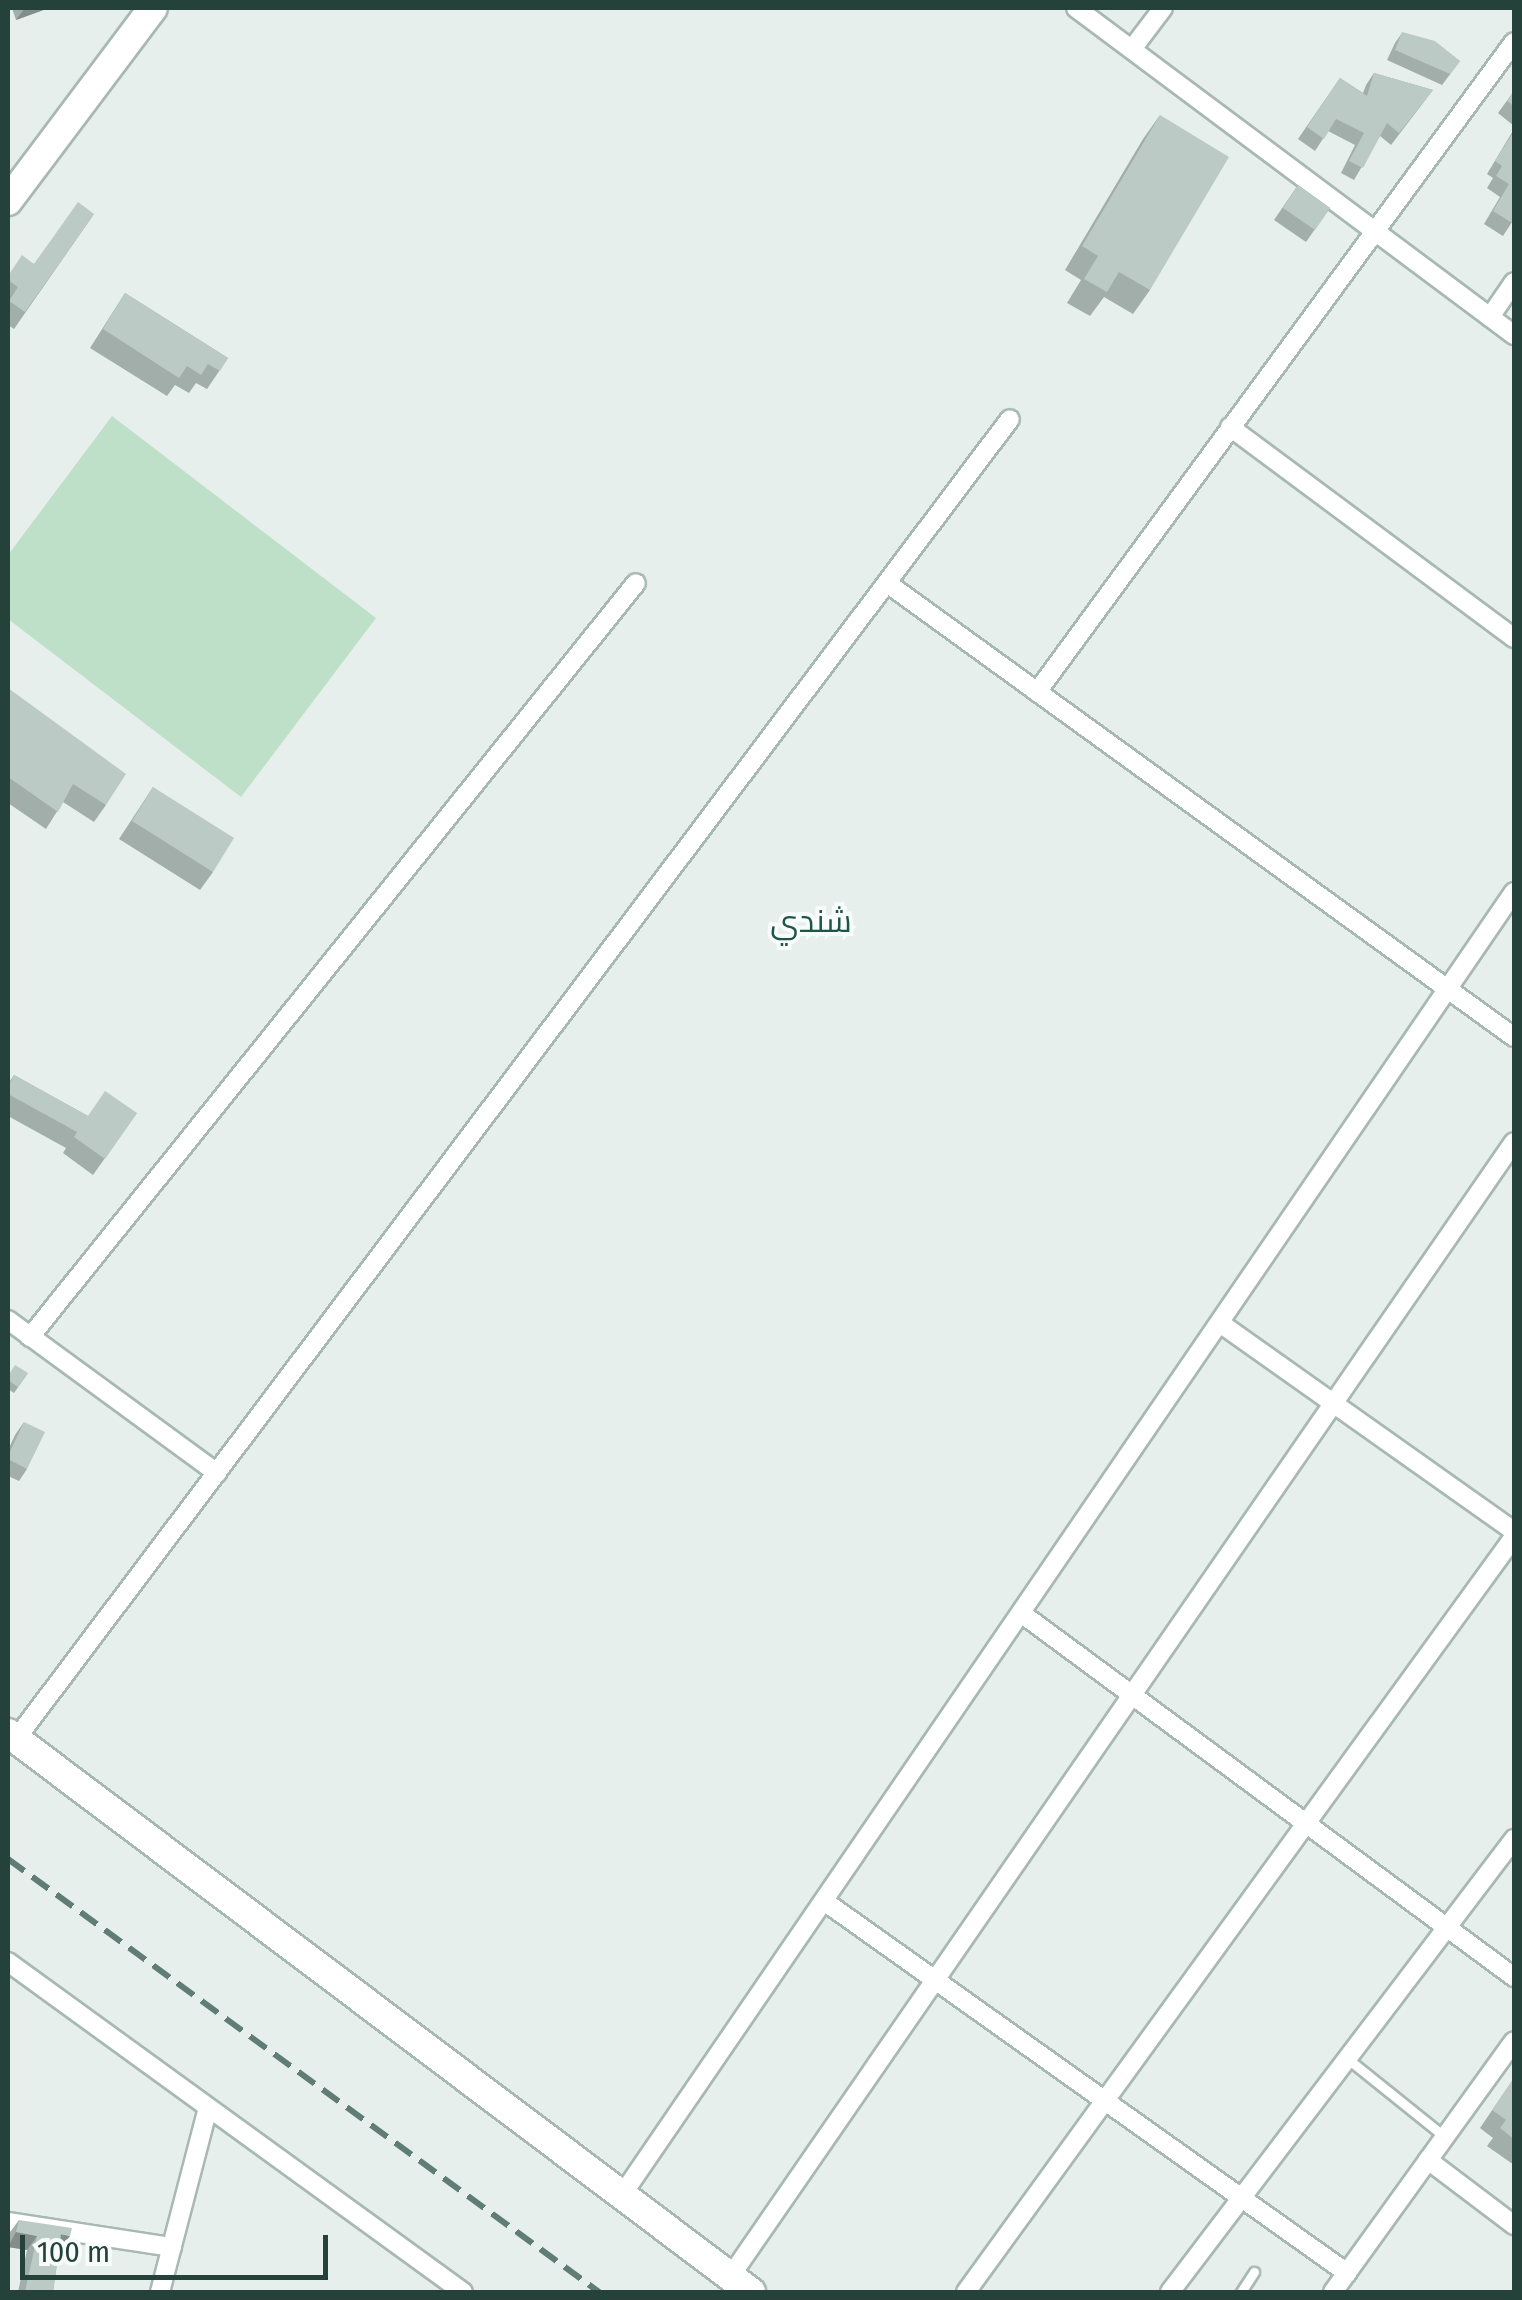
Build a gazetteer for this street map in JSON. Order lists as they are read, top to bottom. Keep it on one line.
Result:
{"districts":["شندي"],"scale_bar":"100 m"}
